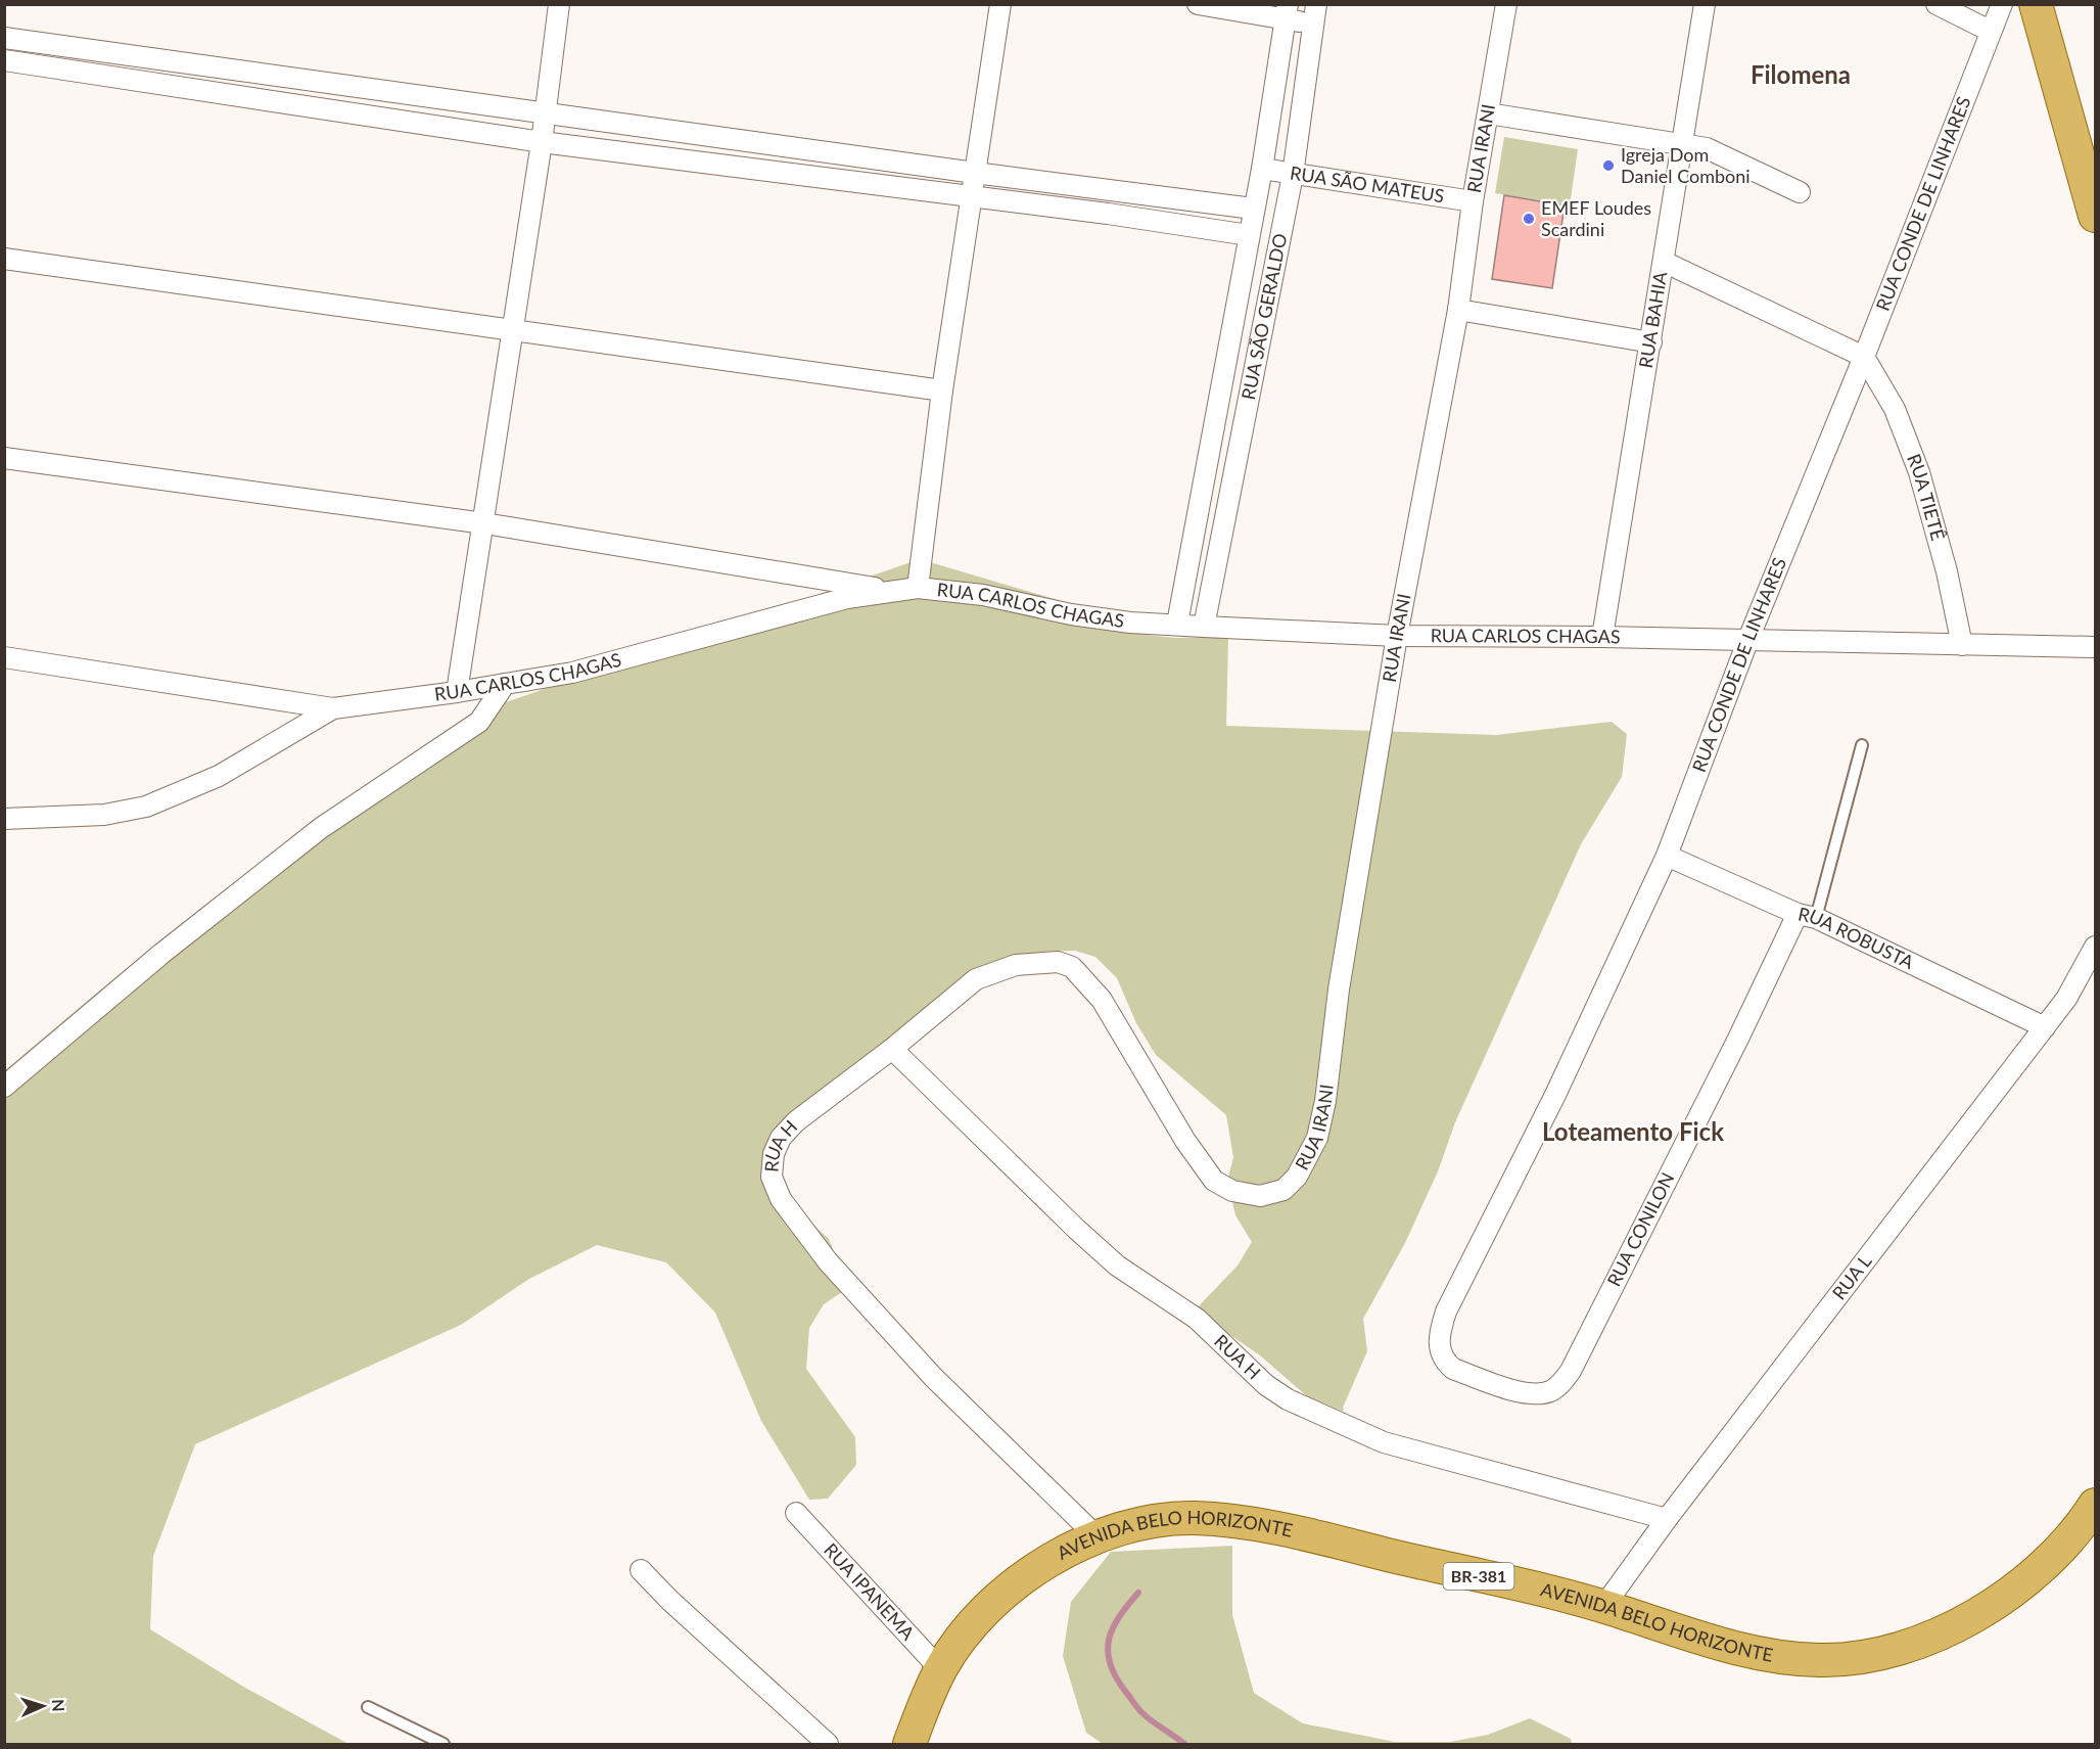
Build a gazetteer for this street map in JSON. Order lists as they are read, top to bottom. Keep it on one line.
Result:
{"streets":{"main road":["AVENIDA BELO HORIZONTE","BR-381"],"street":["RUA IRANI","RUA SÃO MATEUS","RUA CONDE DE LINHARES","RUA SÃO GERALDO","RUA BAHIA","RUA TIETÊ","RUA CARLOS CHAGAS","RUA ROBUSTA","RUA H","RUA CONILON","RUA L","RUA IPANEMA"]},"crossings":[["RUA IRANI","RUA SÃO MATEUS"],["RUA IRANI","RUA CARLOS CHAGAS"],["RUA IRANI","RUA H"],["RUA SÃO MATEUS","RUA SÃO GERALDO"],["RUA CONDE DE LINHARES","RUA TIETÊ"],["RUA CONDE DE LINHARES","RUA CARLOS CHAGAS"],["RUA CONDE DE LINHARES","RUA ROBUSTA"],["RUA CONDE DE LINHARES","RUA CONILON"],["RUA SÃO GERALDO","RUA CARLOS CHAGAS"],["RUA BAHIA","RUA CARLOS CHAGAS"],["RUA TIETÊ","RUA CARLOS CHAGAS"],["RUA ROBUSTA","RUA CONILON"],["RUA ROBUSTA","RUA L"],["RUA H","RUA L"],["RUA H","AVENIDA BELO HORIZONTE"],["RUA L","AVENIDA BELO HORIZONTE"],["AVENIDA BELO HORIZONTE","RUA IPANEMA"]],"districts":["Filomena","Loteamento Fick"],"places":["Igreja Dom Daniel Comboni","EMEF Loudes Scardini"],"north":"right"}
